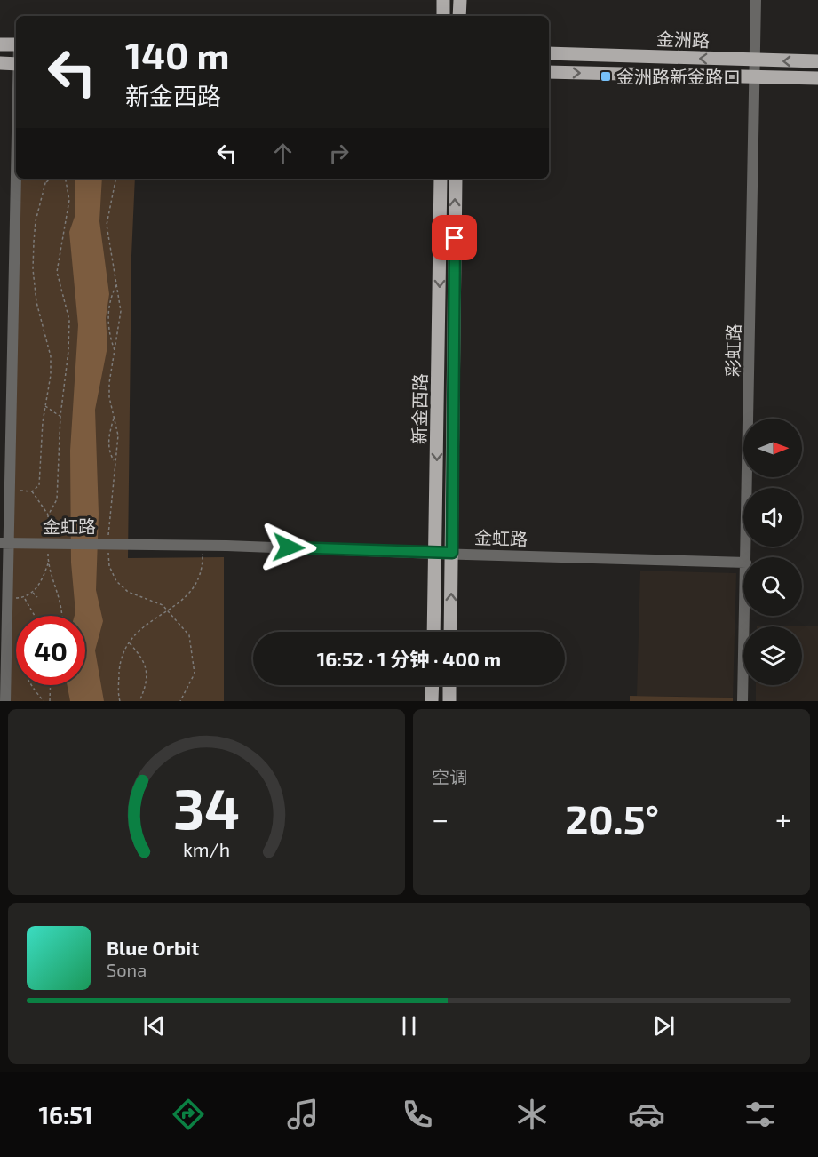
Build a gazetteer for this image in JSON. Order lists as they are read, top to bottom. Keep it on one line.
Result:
{"streets":{"main road":["金洲路","新金西路"],"street":["彩虹路","金虹路"]},"crossings":[["金洲路","彩虹路"],["新金西路","金虹路"]],"places":{"transit":["金洲路新金路口"]},"north":"right","page":{"turn":["140 m","新金西路"],"limit":"40","trip":"16:52 · 1 分钟 · 400 m","tile":"空调","heat":["−","20.5°","+"],"song":["Blue Orbit","Sona"],"tabs":"16:51","gauge":["34","km/h"]}}
